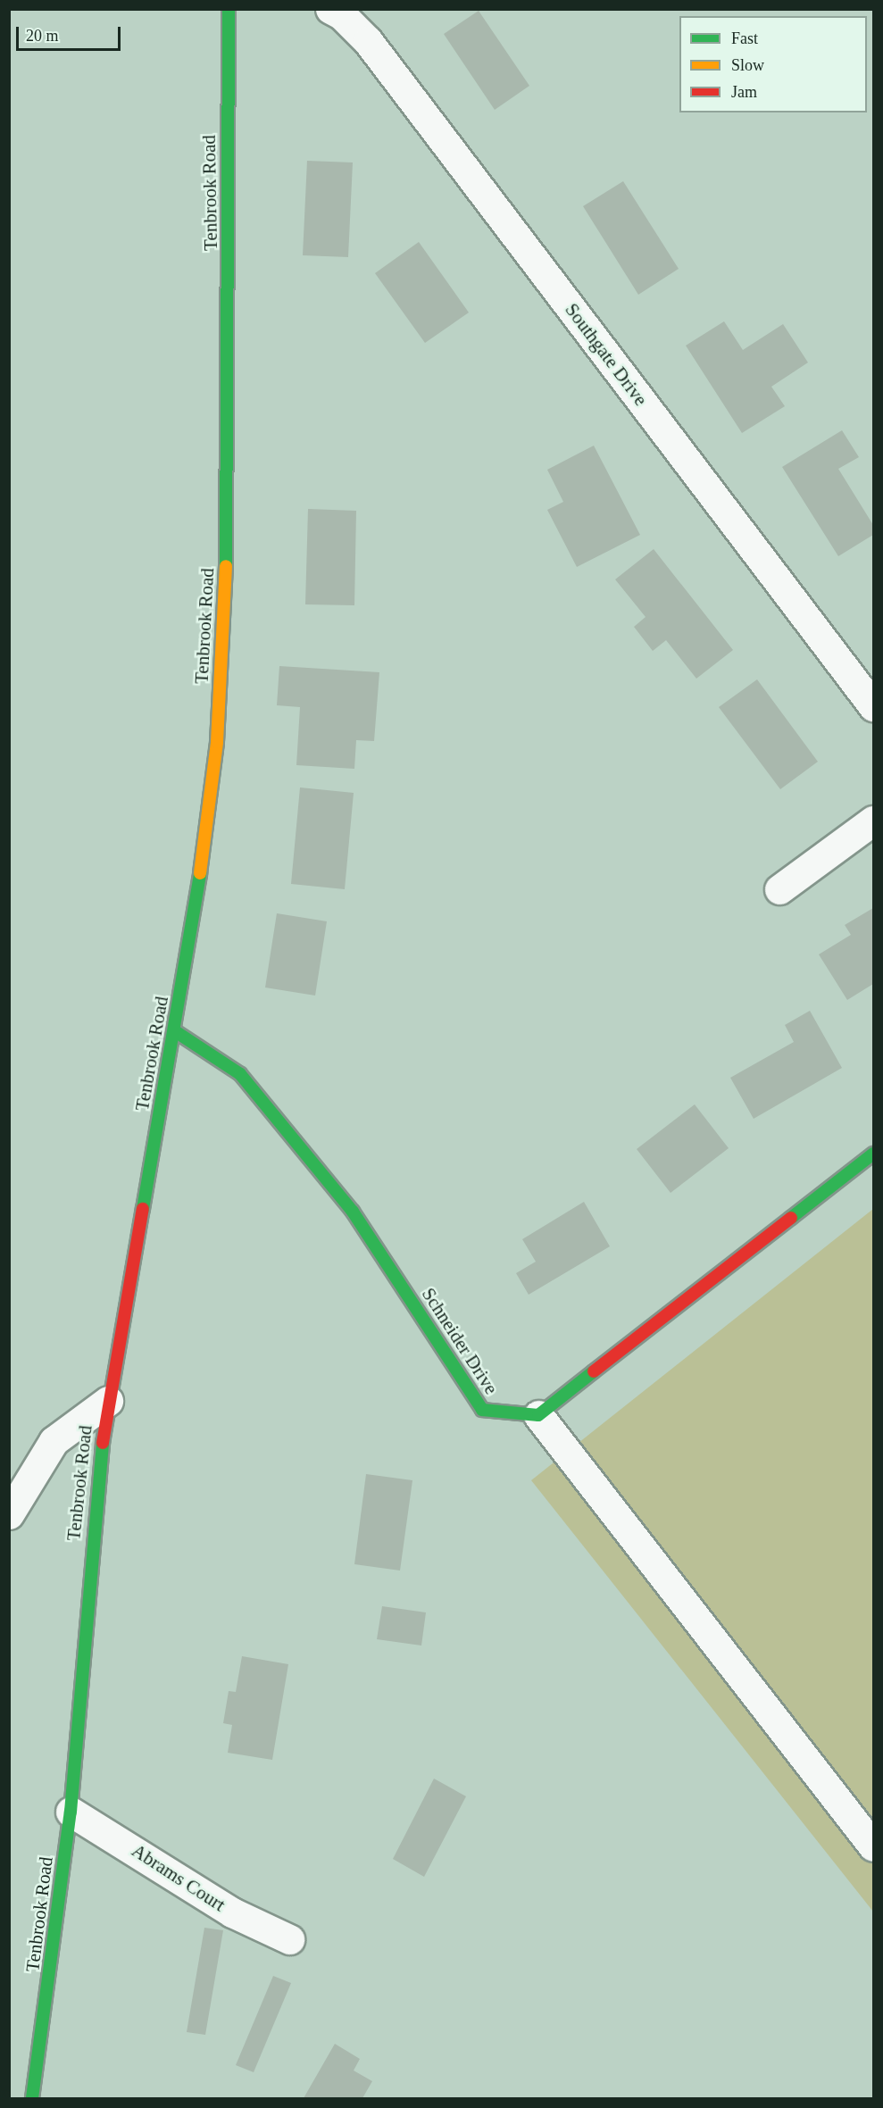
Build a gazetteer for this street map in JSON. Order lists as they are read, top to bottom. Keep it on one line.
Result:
{"streets":{"street":["Tenbrook Road","Southgate Drive","Schneider Drive","Abrams Court"]},"crossings":[["Tenbrook Road","Schneider Drive"],["Tenbrook Road","Abrams Court"]],"legend":["Fast","Slow","Jam"],"scale_bar":"20 m"}
